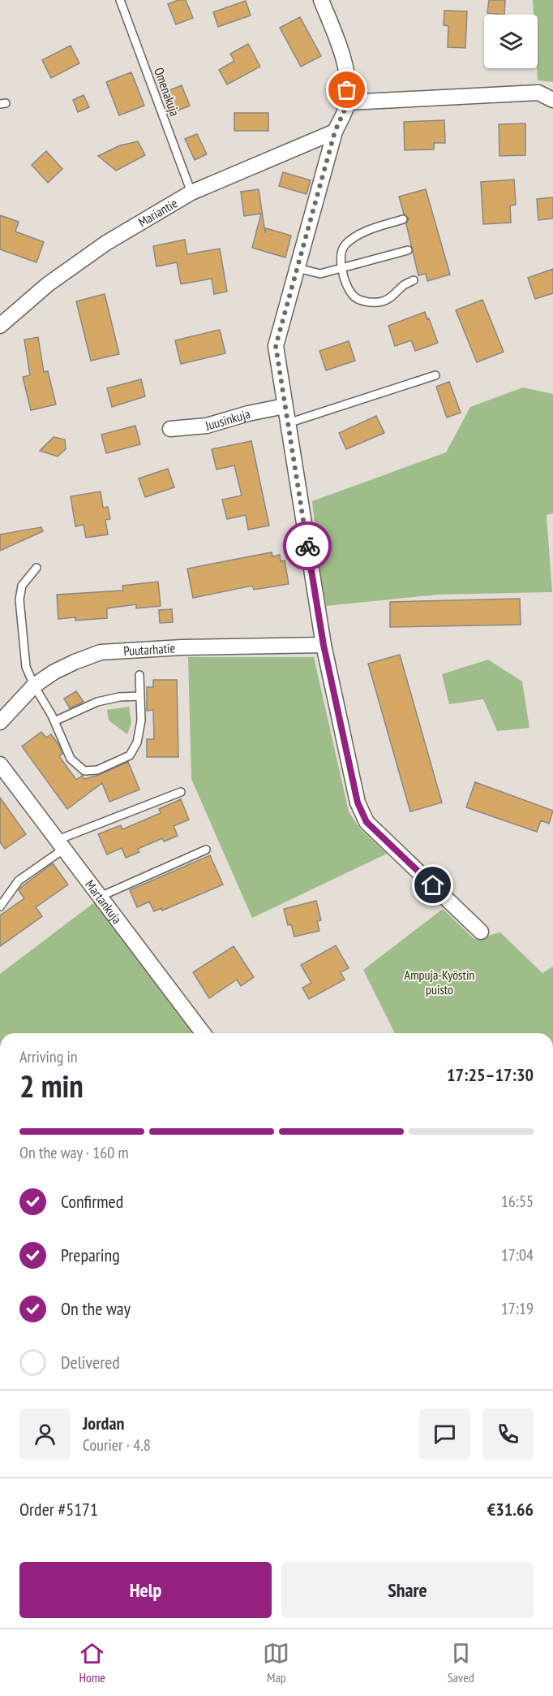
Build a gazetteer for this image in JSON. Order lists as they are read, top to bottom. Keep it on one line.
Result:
{"streets":{"street":["Mariantie","Juusinkuja","Puutarhatie","Martankuja"],"lane":["Omenakuja"]},"crossings":[["Omenakuja","Mariantie"]],"parks":["Ampuja-Kyöstin puisto"],"page":{"heading":["2 min","Arriving in","17:25–17:30"],"panel":["Jordan","Courier · 4.8","Order #5171","€31.66"],"bar":"On the way · 160 m","list":[["Confirmed","16:55"],["Preparing","17:04"],["On the way","17:19"],"Delivered"],"buttons":["Help","Share"],"tabs":["Home","Map","Saved"]}}
